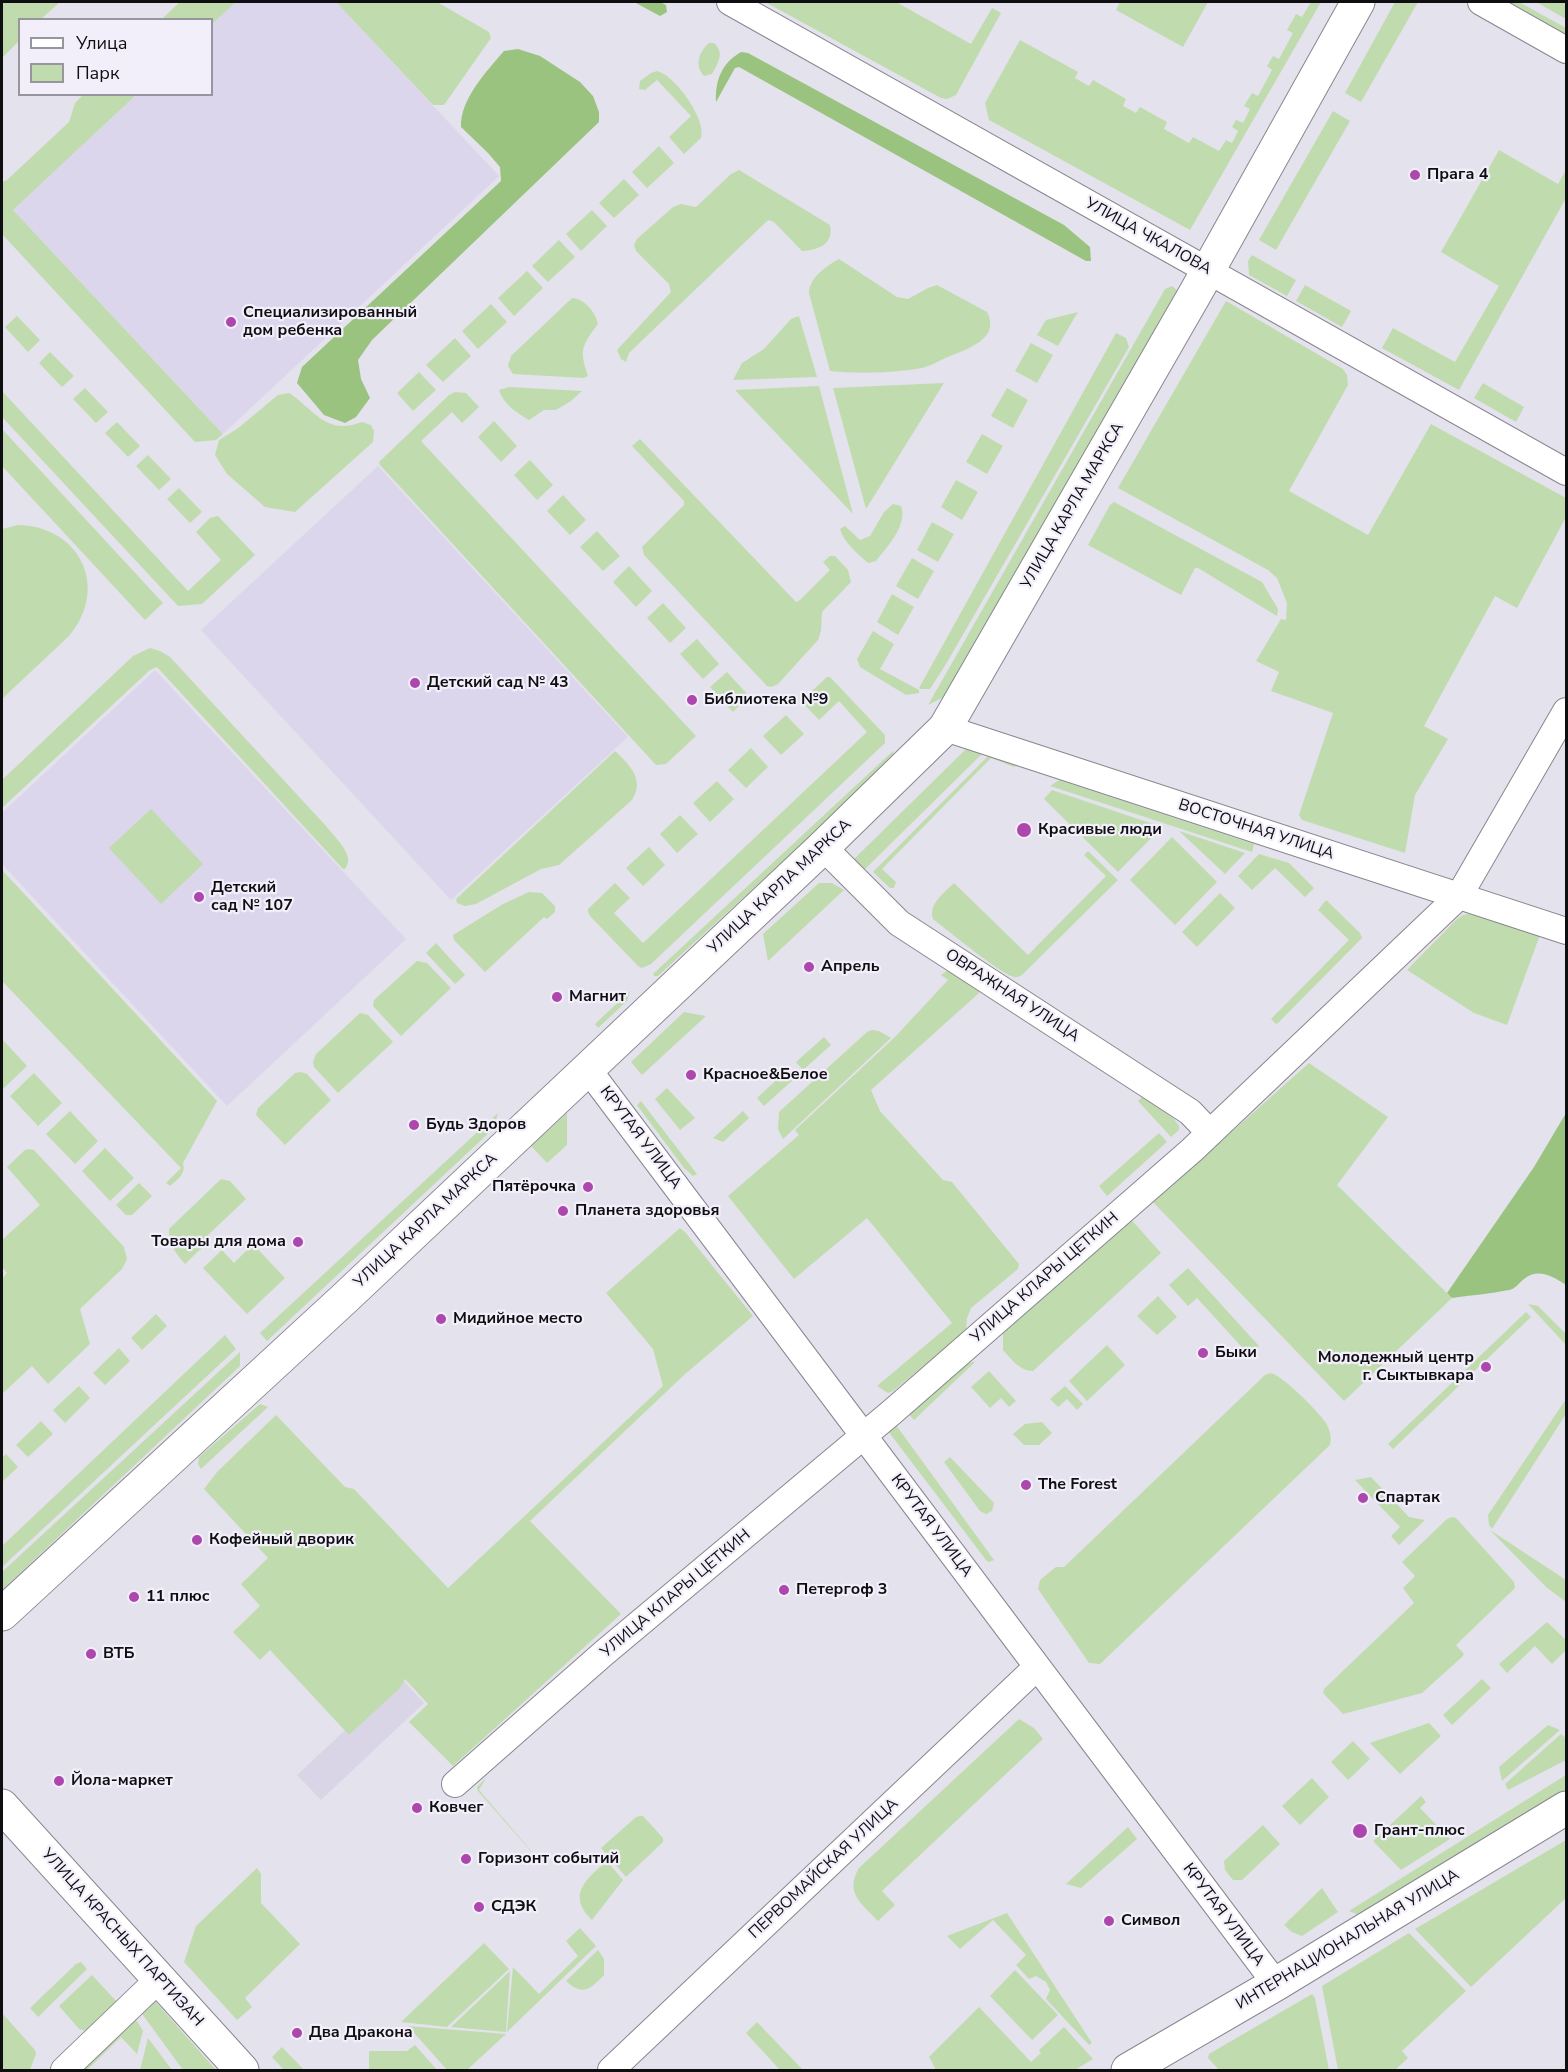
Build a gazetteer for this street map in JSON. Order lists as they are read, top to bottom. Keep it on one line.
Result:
{"streets":{"street":["УЛИЦА ЧКАЛОВА","УЛИЦА КАРЛА МАРКСА","ВОСТОЧНАЯ УЛИЦА","ОВРАЖНАЯ УЛИЦА","КРУТАЯ УЛИЦА","УЛИЦА КЛАРЫ ЦЕТКИН","ПЕРВОМАЙСКАЯ УЛИЦА","УЛИЦА КРАСНЫХ ПАРТИЗАН","ИНТЕРНАЦИОНАЛЬНАЯ УЛИЦА"]},"crossings":[["УЛИЦА ЧКАЛОВА","УЛИЦА КАРЛА МАРКСА"],["УЛИЦА КАРЛА МАРКСА","ВОСТОЧНАЯ УЛИЦА"],["УЛИЦА КАРЛА МАРКСА","ОВРАЖНАЯ УЛИЦА"],["УЛИЦА КАРЛА МАРКСА","КРУТАЯ УЛИЦА"],["ВОСТОЧНАЯ УЛИЦА","УЛИЦА КЛАРЫ ЦЕТКИН"],["ОВРАЖНАЯ УЛИЦА","УЛИЦА КЛАРЫ ЦЕТКИН"],["КРУТАЯ УЛИЦА","УЛИЦА КЛАРЫ ЦЕТКИН"],["КРУТАЯ УЛИЦА","ПЕРВОМАЙСКАЯ УЛИЦА"],["КРУТАЯ УЛИЦА","ИНТЕРНАЦИОНАЛЬНАЯ УЛИЦА"]],"places":["Прага 4","Специализированный дом ребенка","Детский сад № 43","Библиотека №9","Красивые люди","Детский сад № 107","Апрель","Магнит","Красное&Белое","Будь Здоров","Пятёрочка","Планета здоровья","Товары для дома","Мидийное место","Быки","Молодежный центр г. Сыктывкара","The Forest","Спартак","Кофейный дворик","Петергоф 3","11 плюс","ВТБ","Йола-маркет","Ковчег","Грант-плюс","Горизонт событий","СДЭК","Символ","Два Дракона"],"legend":["Улица","Парк"]}
